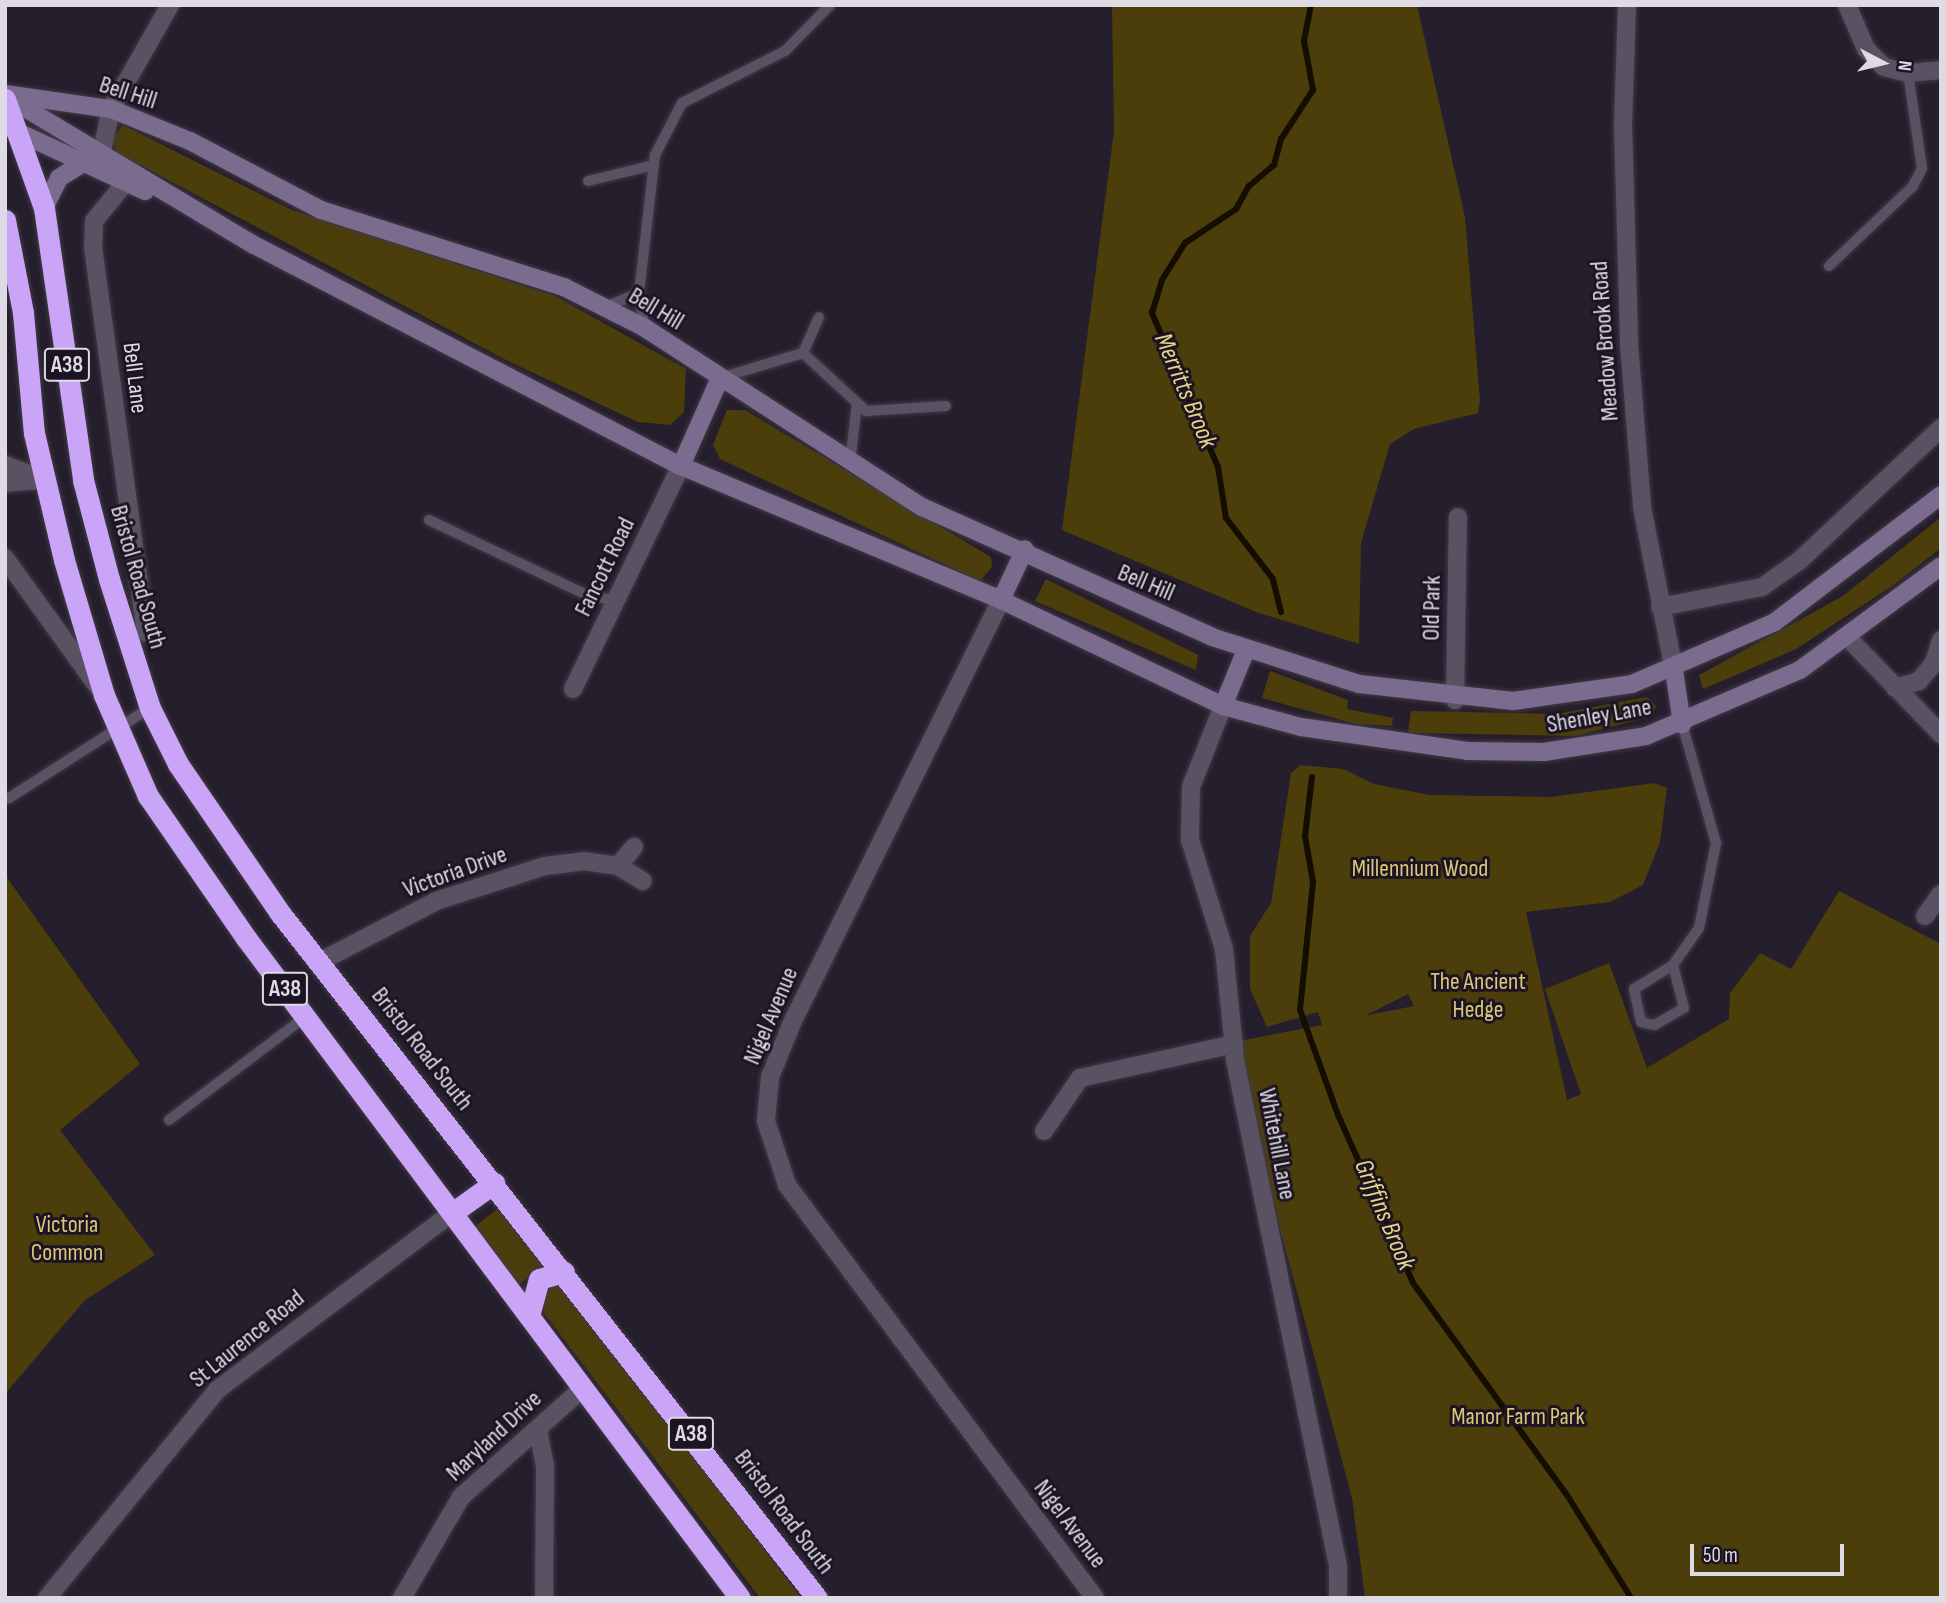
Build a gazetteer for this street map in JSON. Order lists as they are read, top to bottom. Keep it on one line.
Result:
{"streets":{"highway":["A38","Bristol Road South"],"main road":["Bell Hill","Shenley Lane"],"street":["Meadow Brook Road","Bell Lane","Fancott Road","Old Park","Victoria Drive","Nigel Avenue","Whitehill Lane","St Laurence Road","Maryland Drive"]},"crossings":[["Bell Hill","A38"],["Bell Hill","Shenley Lane"],["Meadow Brook Road","Shenley Lane"],["A38","Bristol Road South"],["A38","St Laurence Road"],["A38","Maryland Drive"],["Bristol Road South","Victoria Drive"],["Old Park","Shenley Lane"],["Shenley Lane","Whitehill Lane"]],"water":["Merritts Brook","Griffins Brook"],"parks":["Millennium Wood","The Ancient Hedge","Victoria Common","Manor Farm Park"],"scale_bar":"50 m","north":"right"}
